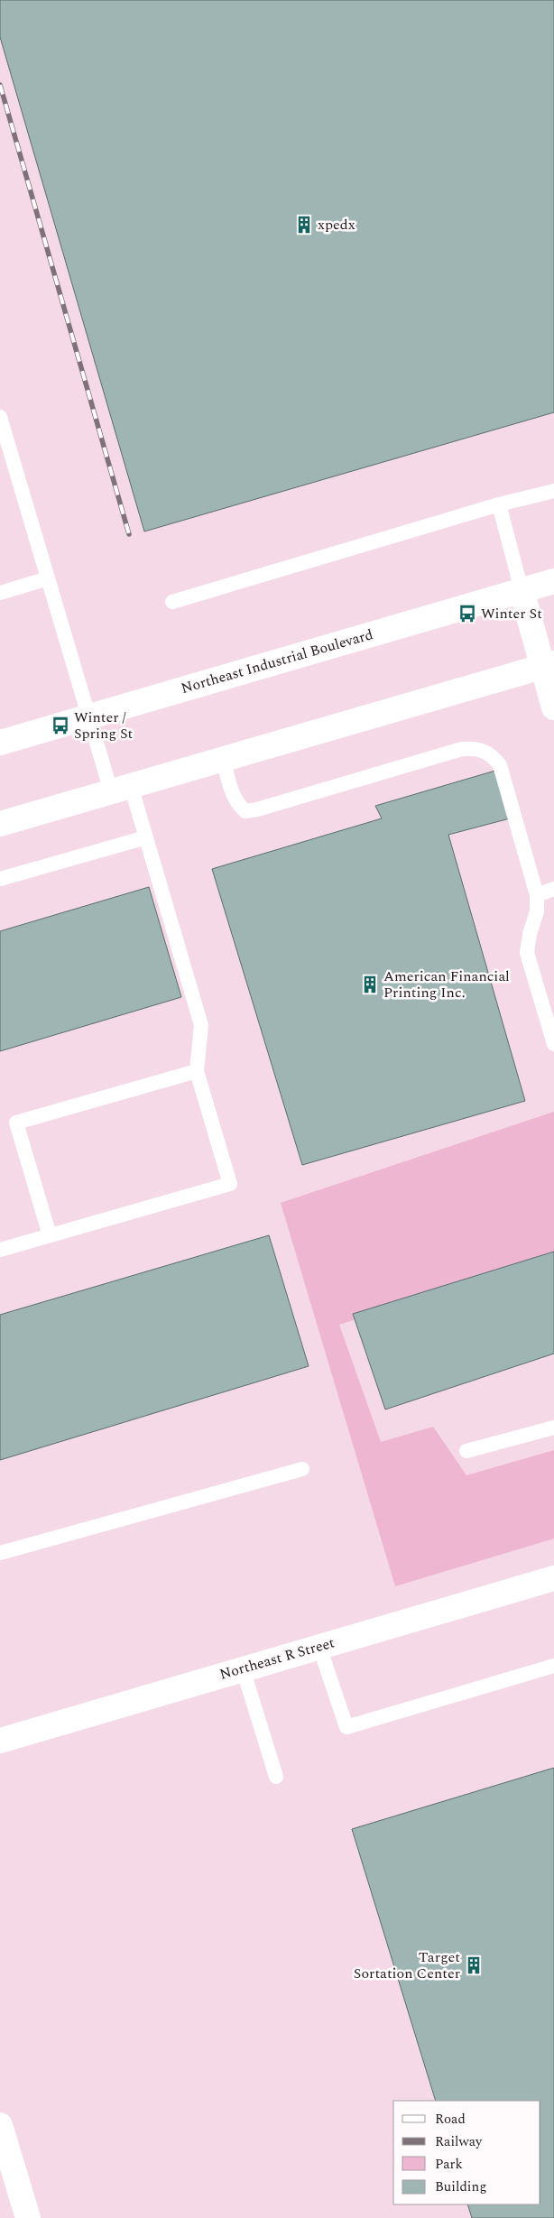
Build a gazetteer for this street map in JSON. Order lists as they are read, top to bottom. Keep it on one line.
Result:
{"streets":{"street":["Northeast Industrial Boulevard","Northeast R Street"]},"places":{"building":["xpedx","American Financial Printing Inc.","Target Sortation Center"],"bus stop":["Winter St","Winter / Spring St"]},"legend":["Road","Railway","Park","Building"]}
